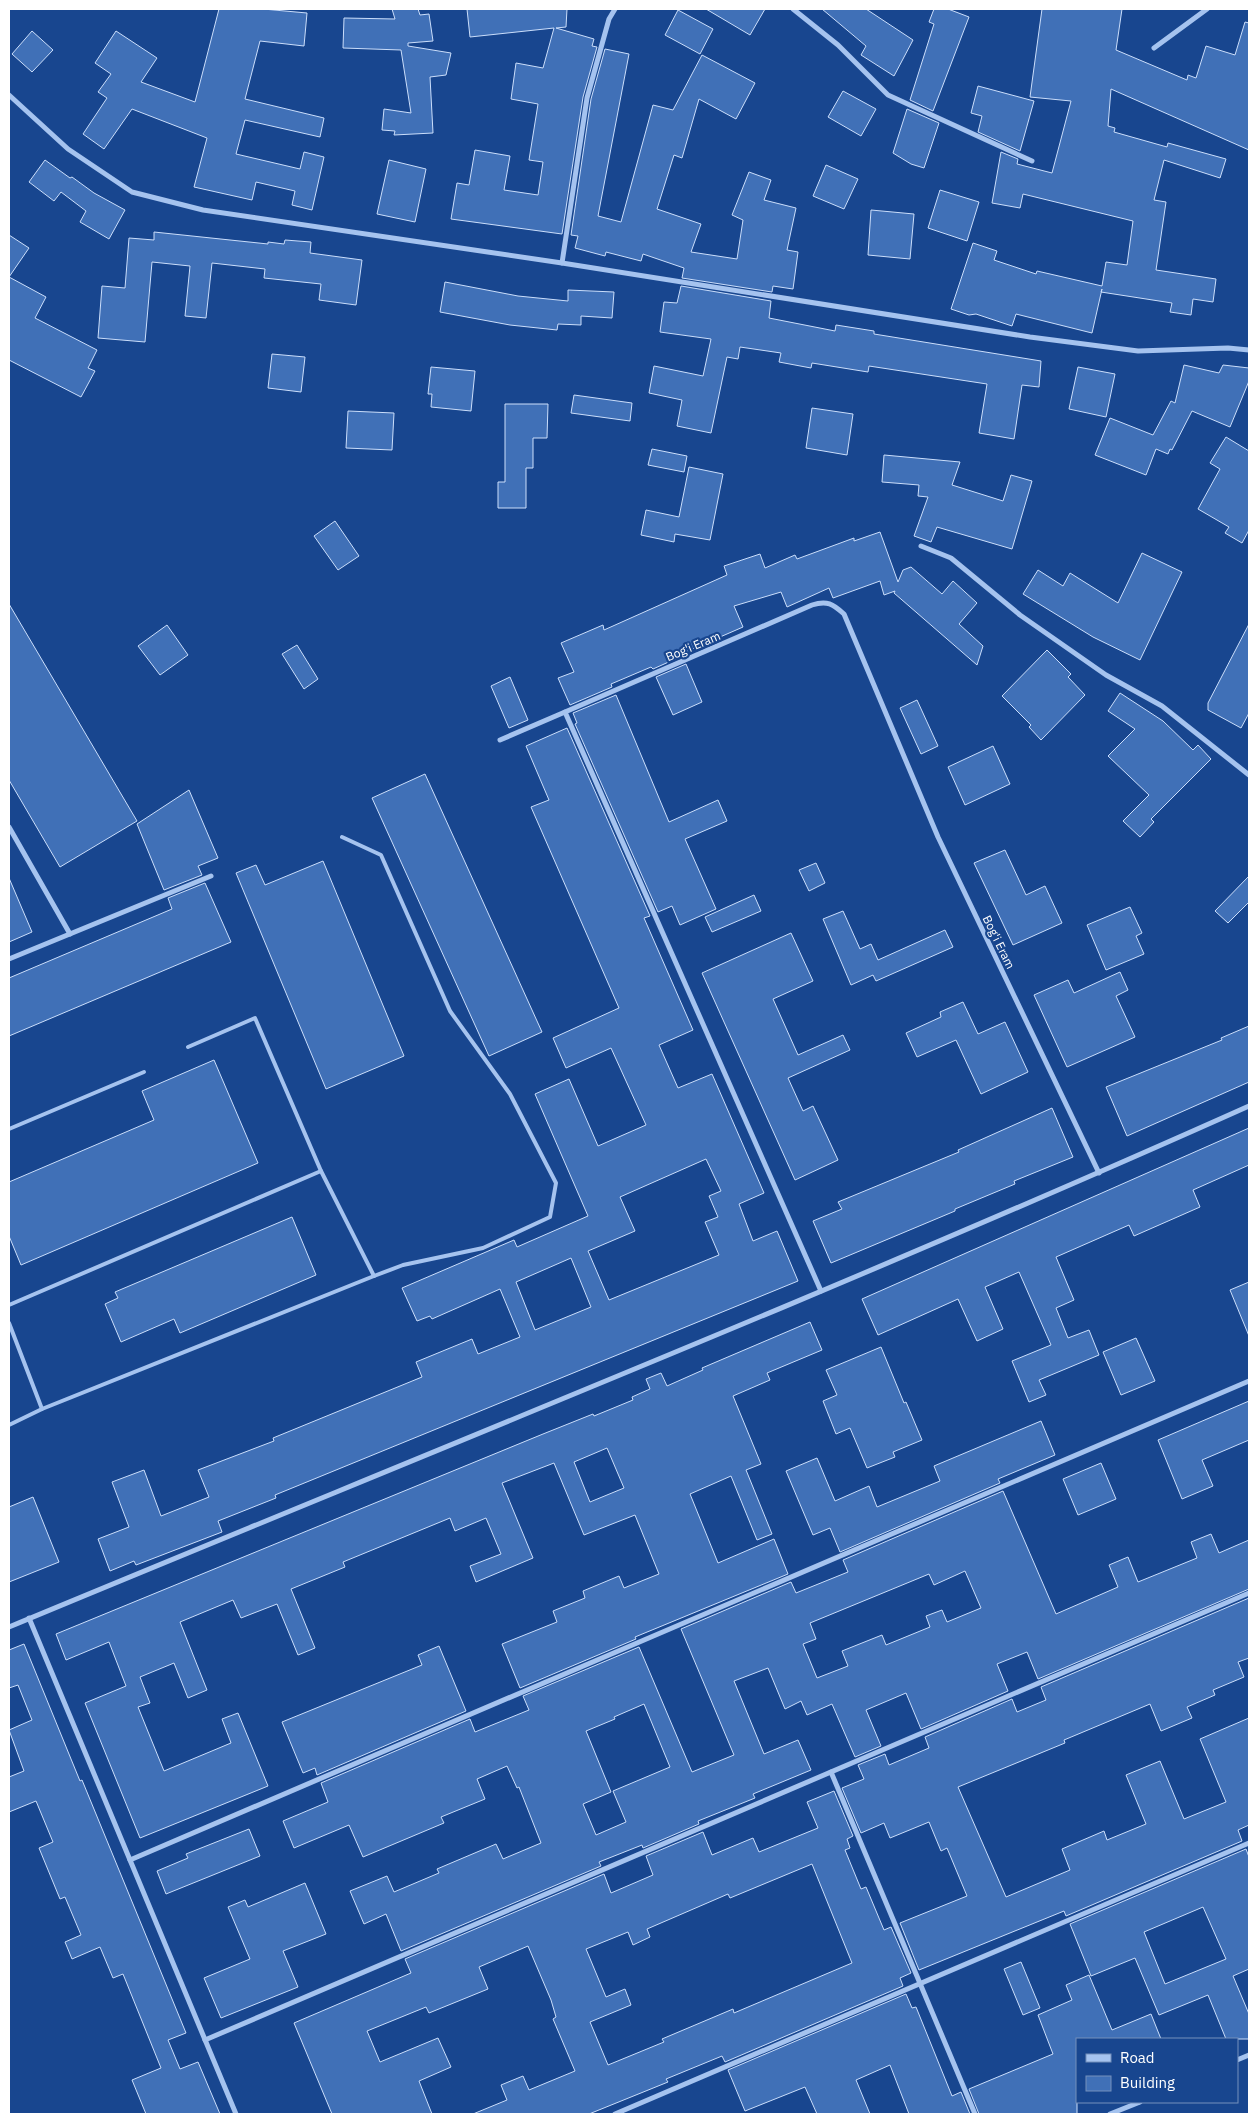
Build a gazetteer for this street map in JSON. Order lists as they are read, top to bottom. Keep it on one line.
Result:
{"streets":{"street":["Bog'i Eram"]},"legend":["Road","Building"]}
